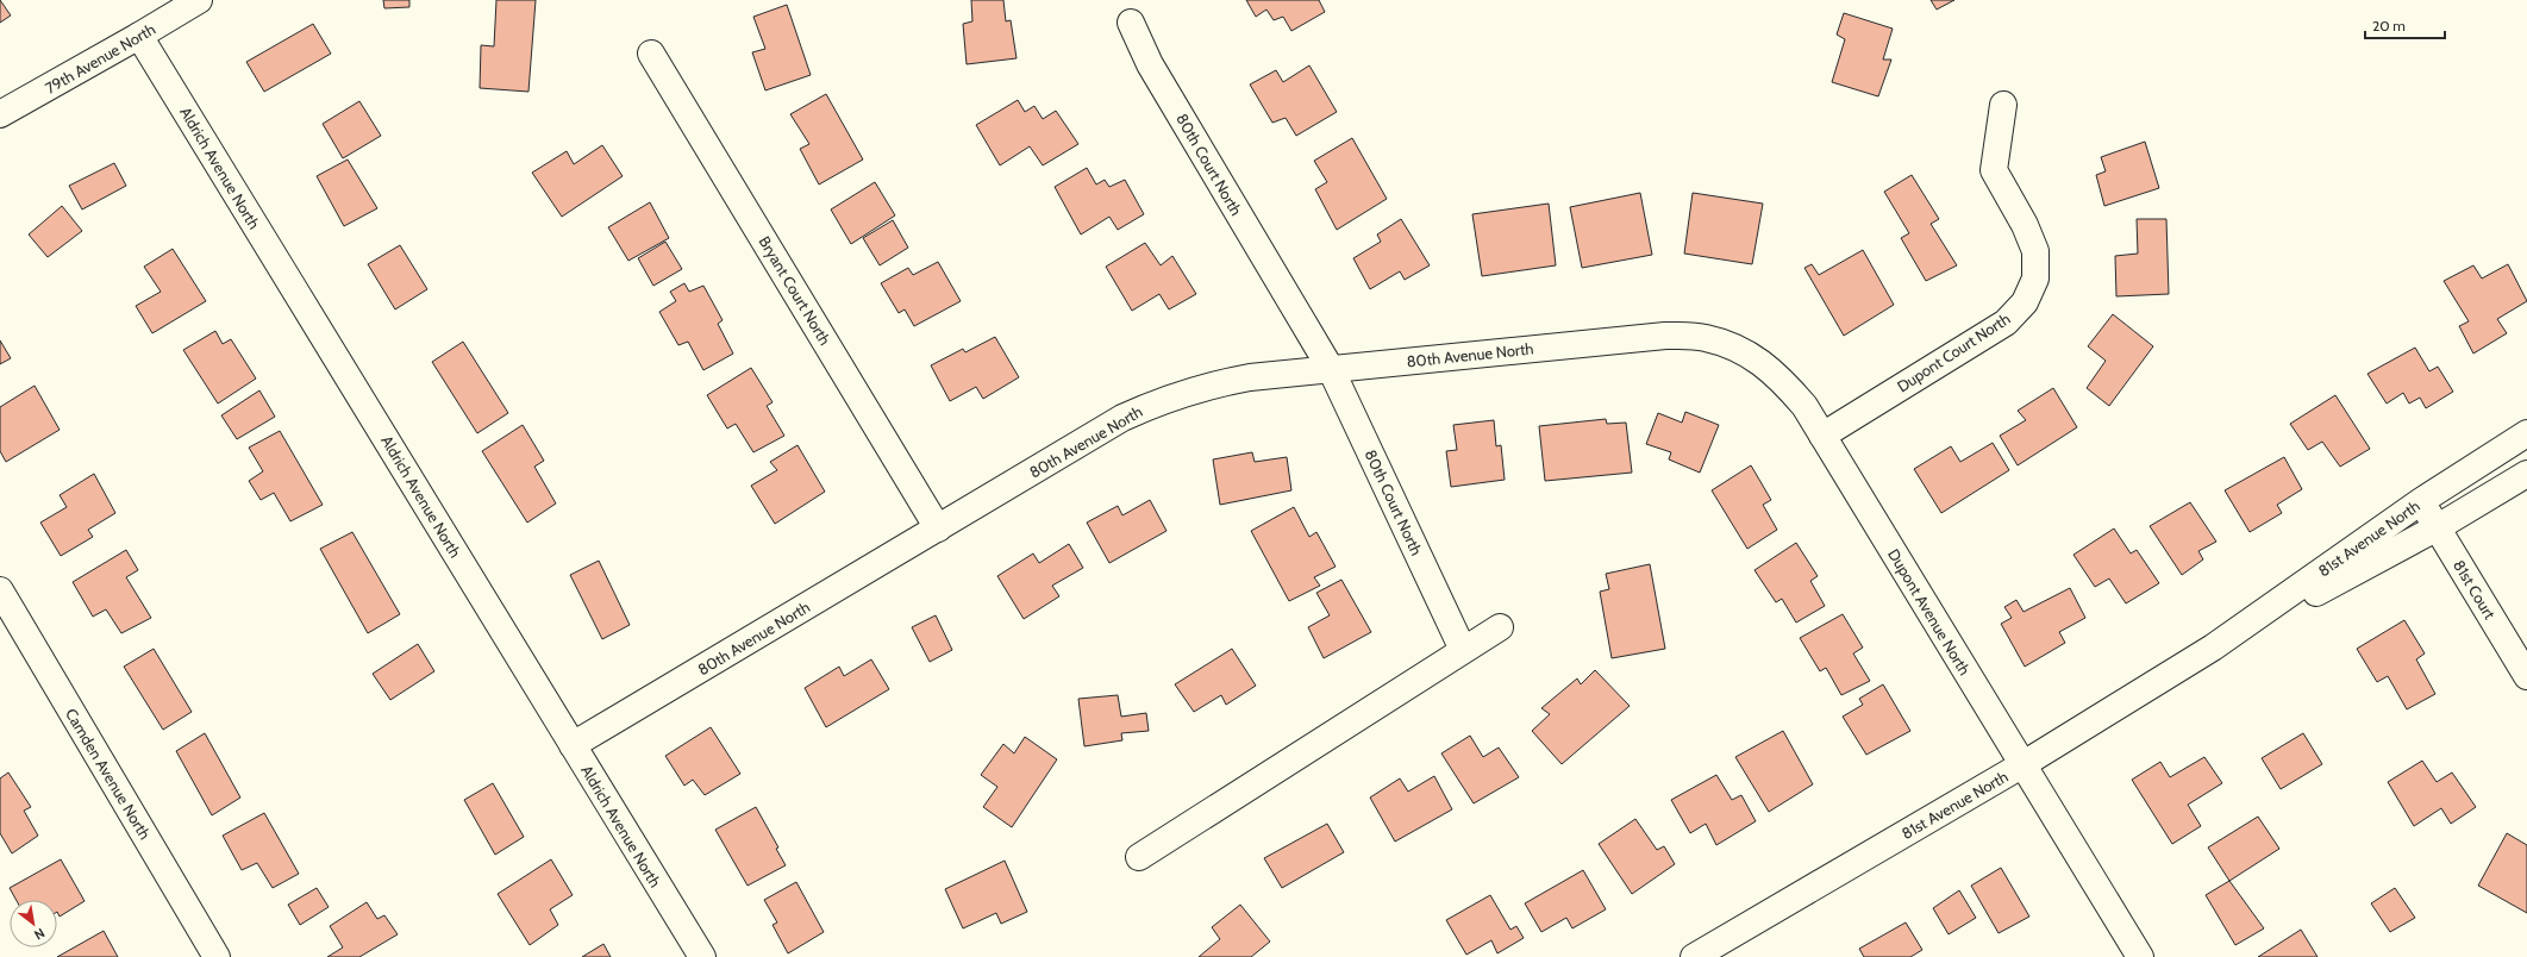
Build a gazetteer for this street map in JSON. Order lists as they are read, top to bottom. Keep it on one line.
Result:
{"streets":{"street":["79th Avenue North","80th Court North","Aldrich Avenue North","Bryant Court North","Dupont Court North","80th Avenue North","81st Avenue North","81st Court","Dupont Avenue North","Camden Avenue North"]},"crossings":[["79th Avenue North","Aldrich Avenue North"],["80th Court North","80th Avenue North"],["Aldrich Avenue North","80th Avenue North"],["Bryant Court North","80th Avenue North"],["Dupont Court North","Dupont Avenue North"],["80th Avenue North","Dupont Avenue North"],["81st Avenue North","81st Court"],["81st Avenue North","Dupont Avenue North"]],"scale_bar":"20 m","north":"bottom right"}
